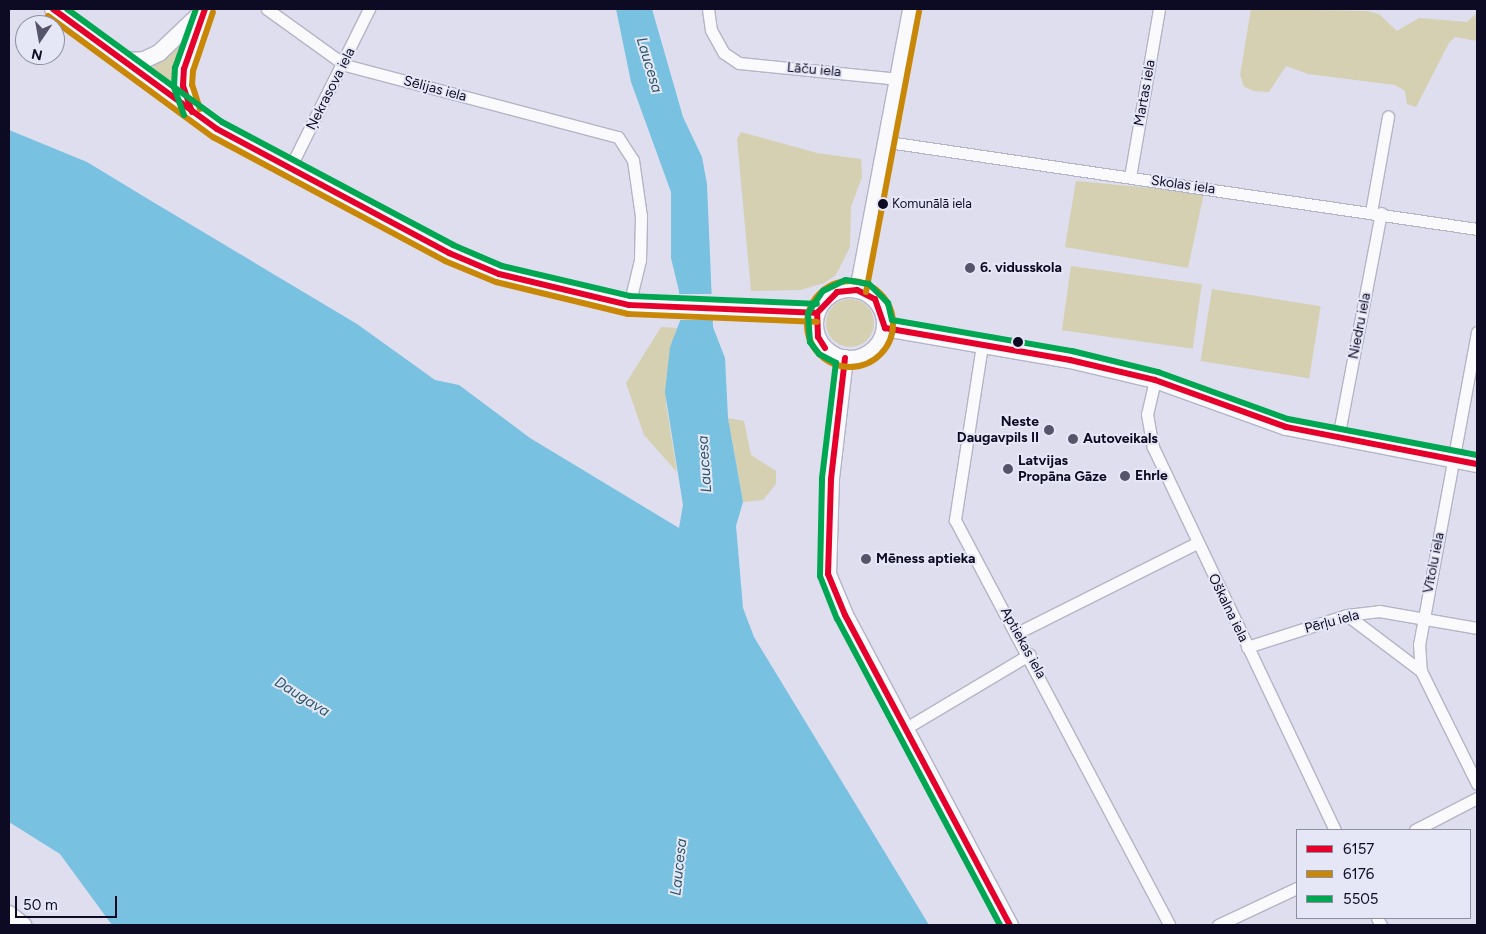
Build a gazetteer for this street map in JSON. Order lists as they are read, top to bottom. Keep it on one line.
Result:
{"streets":{"street":["Lāču iela","Ņekrasova iela","Sēlijas iela","Martas iela","Skolas iela","Niedru iela","Vītolu iela","Oškalna iela","Pērļu iela","Aptiekas iela"]},"crossings":[["Ņekrasova iela","Sēlijas iela"],["Martas iela","Skolas iela"],["Skolas iela","Niedru iela"],["Vītolu iela","Pērļu iela"],["Oškalna iela","Pērļu iela"]],"water":["Laucesa","Daugava"],"places":["Komunālā iela","6. vidusskola","Neste Daugavpils II","Autoveikals","Latvijas Propāna Gāze","Ehrle","Mēness aptieka"],"lines":["transit line 6157","transit line 5505","transit line 6176"],"legend":["6157","6176","5505"],"scale_bar":"50 m","north":"bottom"}
